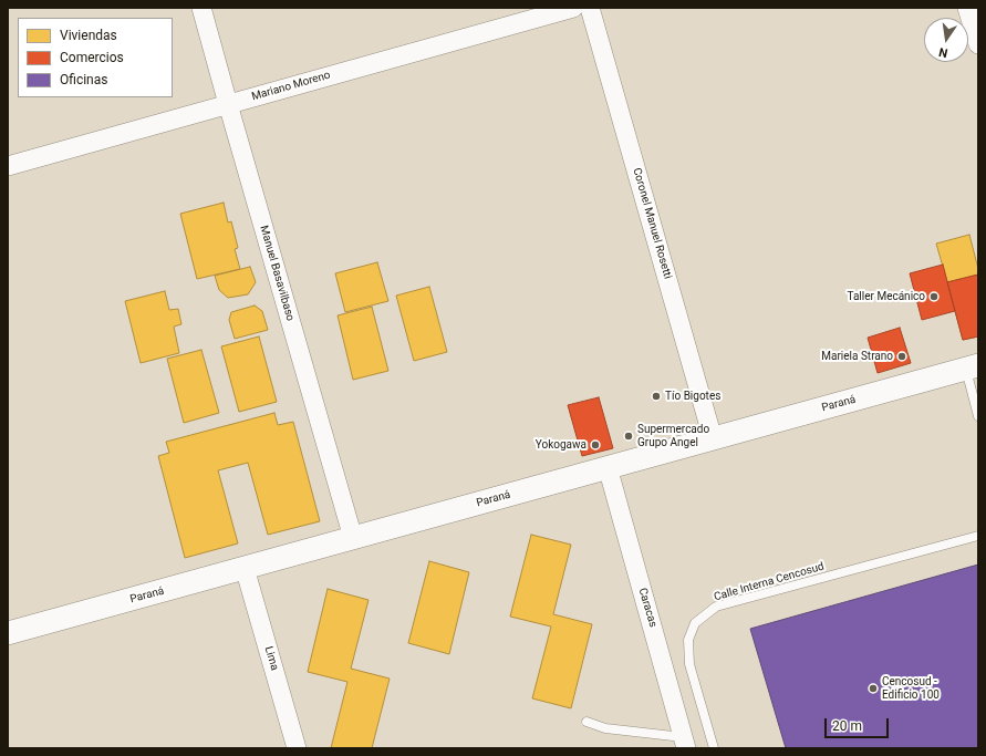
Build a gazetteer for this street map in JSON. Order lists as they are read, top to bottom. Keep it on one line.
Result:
{"streets":{"street":["Mariano Moreno","Coronel Manuel Rosetti","Manuel Basavilbaso","Paraná","Caracas","Lima"],"lane":["Calle Interna Cencosud"]},"crossings":[["Mariano Moreno","Manuel Basavilbaso"],["Coronel Manuel Rosetti","Paraná"],["Manuel Basavilbaso","Paraná"],["Paraná","Caracas"],["Paraná","Lima"]],"places":["Taller Mecánico","Mariela Strano","Tío Bigotes","Supermercado Grupo Angel","Yokogawa","Cencosud - Edificio 100"],"legend":["Viviendas","Comercios","Oficinas"],"scale_bar":"20 m","north":"bottom"}
